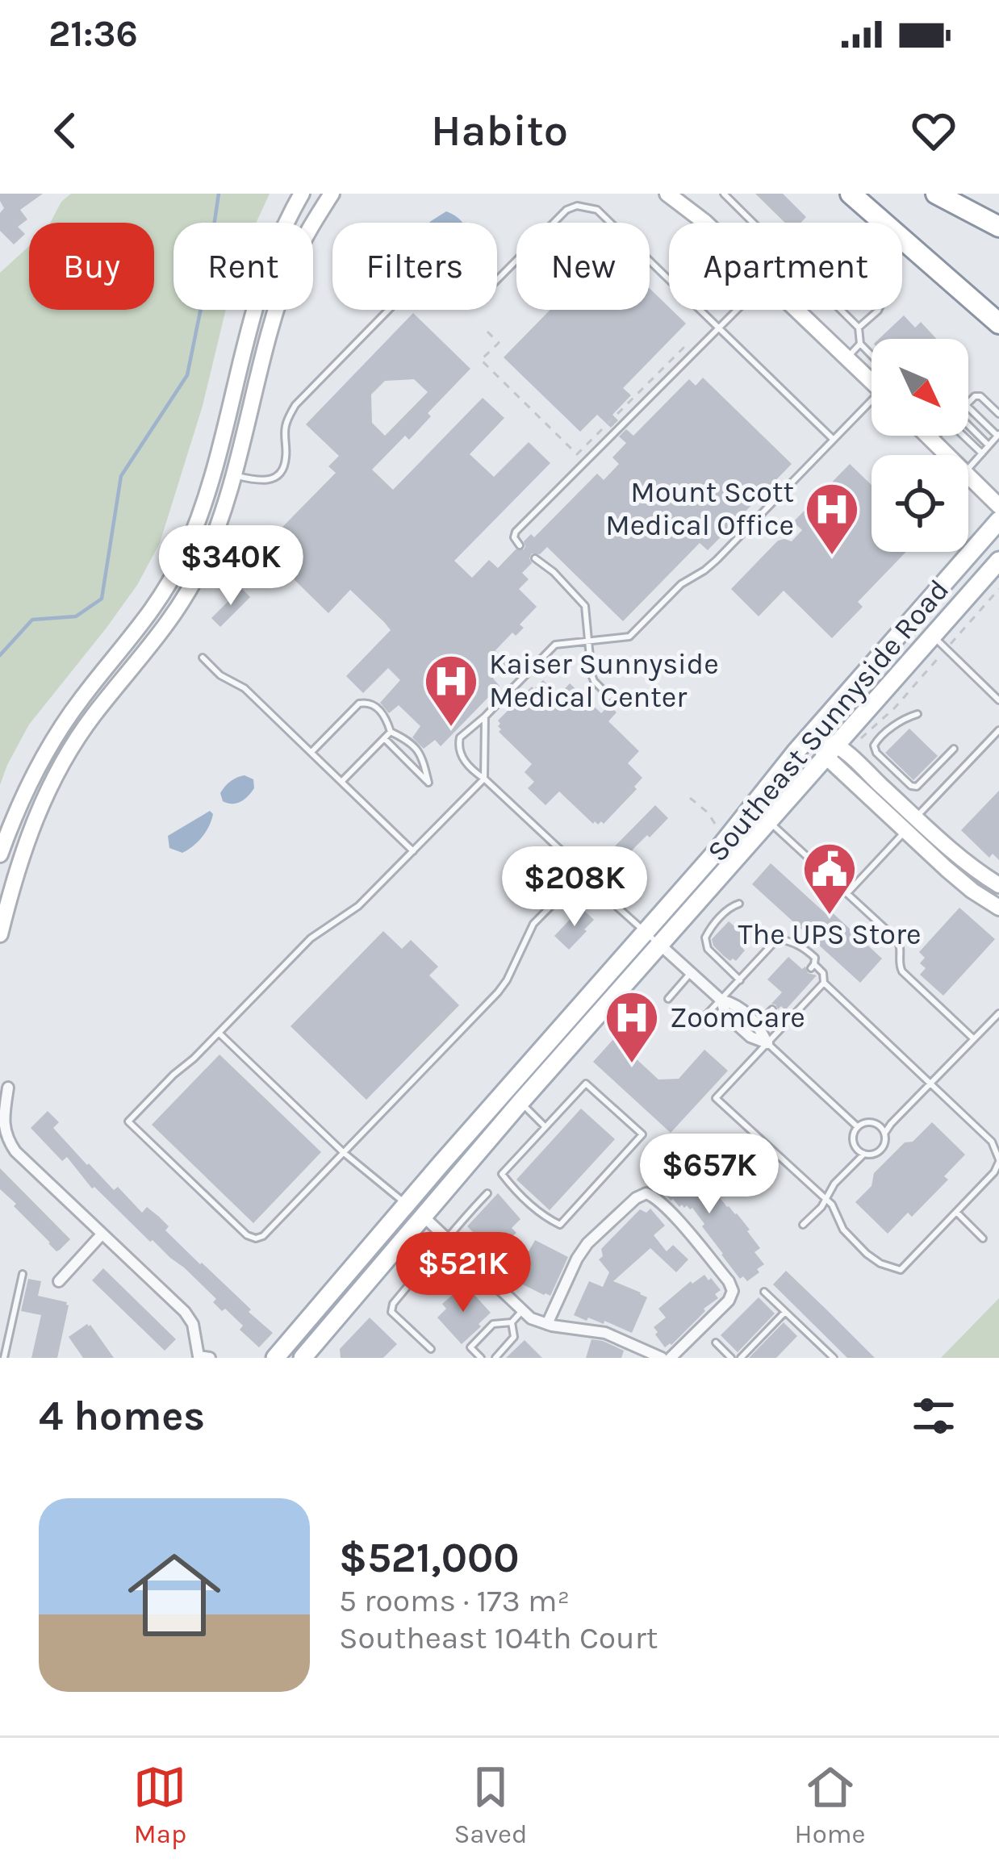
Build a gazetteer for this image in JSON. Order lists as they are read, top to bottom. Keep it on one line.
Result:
{"streets":{"main road":["Southeast Sunnyside Road"]},"places":{"hospital":["Mount Scott Medical Office","Kaiser Sunnyside Medical Center","ZoomCare"],"public building":["The UPS Store"]},"north":"bottom right","page":{"status":"21:36","header":"Habito","chip":["Buy","Rent","Filters","New","Apartment"],"price":["$340K","$208K","$657K","$521K"],"heading":"4 homes","list":[{"name":"$521,000","note":"5 rooms · 173 m² · Southeast 104th Court"}],"tabs":["Map","Saved","Home"]}}
